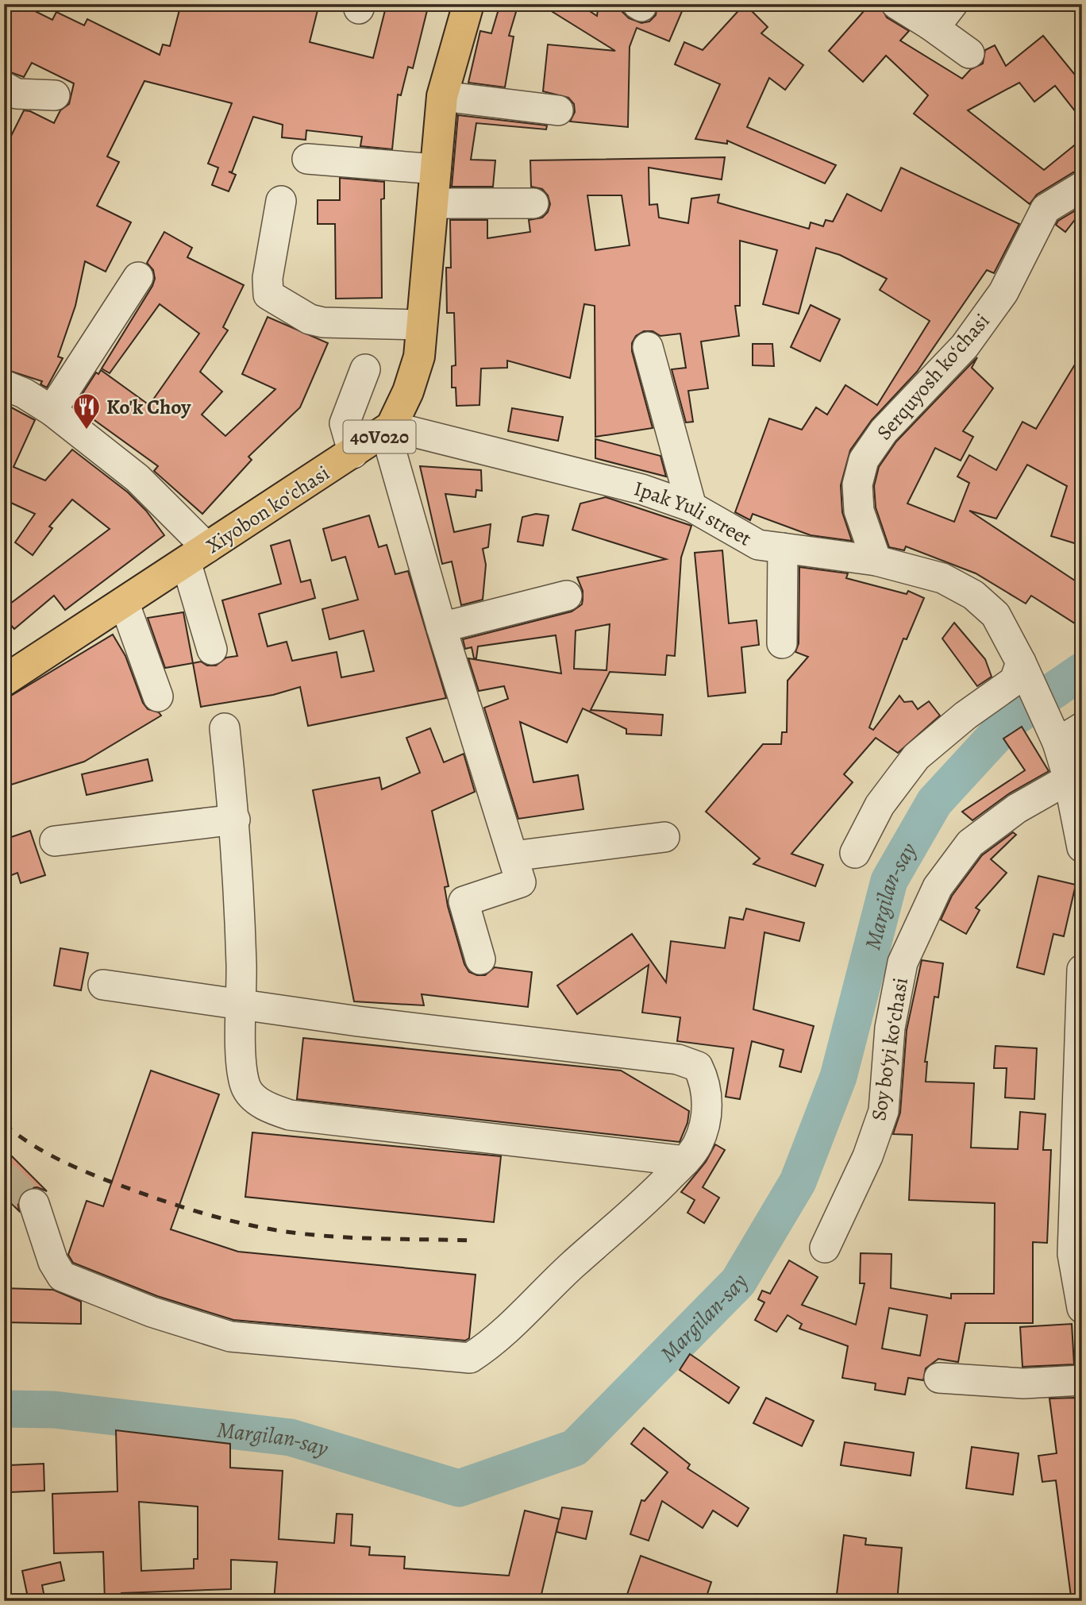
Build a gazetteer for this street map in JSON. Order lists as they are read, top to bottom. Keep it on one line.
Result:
{"streets":{"main road":["40V020","Xiyobon koʻchasi"],"street":["Serquyosh koʻchasi","Ipak Yuli street","Soy boʻyi koʻchasi"]},"crossings":[["Serquyosh koʻchasi","Ipak Yuli street"],["40V020","Xiyobon koʻchasi"],["40V020","Ipak Yuli street"],["Xiyobon koʻchasi","Ipak Yuli street"],["Ipak Yuli street","Soy boʻyi koʻchasi"]],"water":["Margilan-say"],"places":{"restaurant":["Ko'k Choy"]}}
